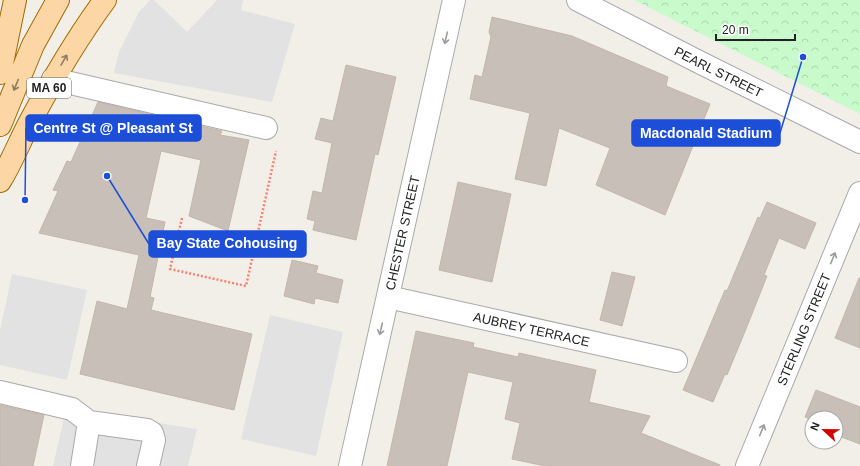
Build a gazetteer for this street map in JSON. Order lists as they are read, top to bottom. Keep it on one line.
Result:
{"streets":{"main road":["MA 60"],"street":["PEARL STREET","CHESTER STREET","AUBREY TERRACE","STERLING STREET"]},"crossings":[["CHESTER STREET","AUBREY TERRACE"]],"one_way":["CHESTER STREET","STERLING STREET"],"places":["Macdonald Stadium","Bay State Cohousing","Centre St @ Pleasant St"],"scale_bar":"20 m","north":"left"}
